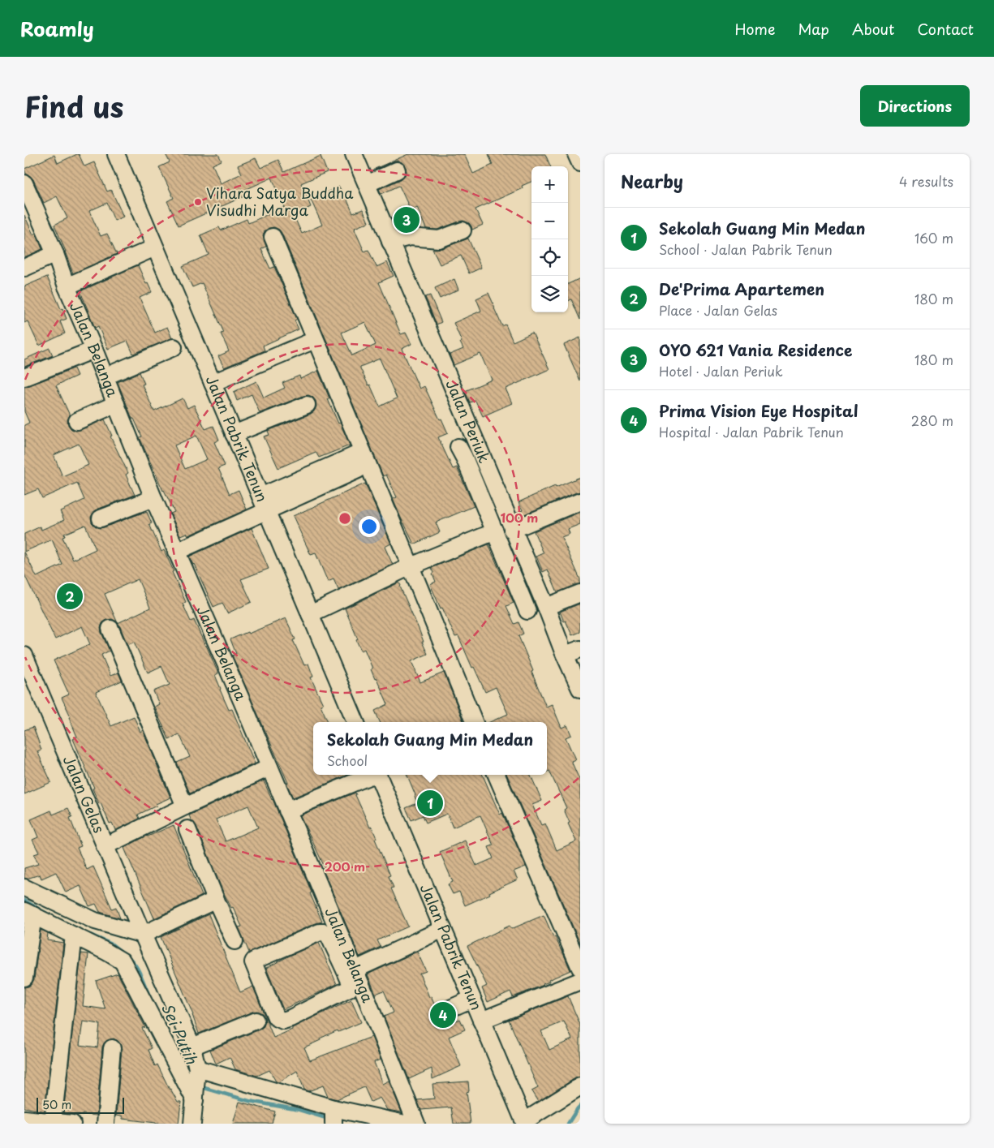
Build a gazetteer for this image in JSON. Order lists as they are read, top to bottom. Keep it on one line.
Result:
{"streets":{"street":["Jalan Belanga","Jalan Periuk","Jalan Pabrik Tenun","Jalan Gelas"]},"water":["Sei Putih"],"places":["Vihara Satya Buddha Visudhi Marga"],"scale_bar":"50 m","page":{"header":"Roamly","nav":["Home","Map","About","Contact"],"title":"Find us","buttons":"Directions","heading":["Nearby","4 results"],"map_buttons":["+","−"],"pins":["3","2","1","4"],"list":[{"mark":"1","name":"Sekolah Guang Min Medan","note":"School · Jalan Pabrik Tenun","value":"160 m"},{"mark":"2","name":"De'Prima Apartemen","note":"Place · Jalan Gelas","value":"180 m"},{"mark":"3","name":"OYO 621 Vania Residence","note":"Hotel · Jalan Periuk","value":"180 m"},{"mark":"4","name":"Prima Vision Eye Hospital","note":"Hospital · Jalan Pabrik Tenun","value":"280 m"}],"popup":["Sekolah Guang Min Medan","School"],"scale":"50 m"},"rings":["100 m","200 m"]}
